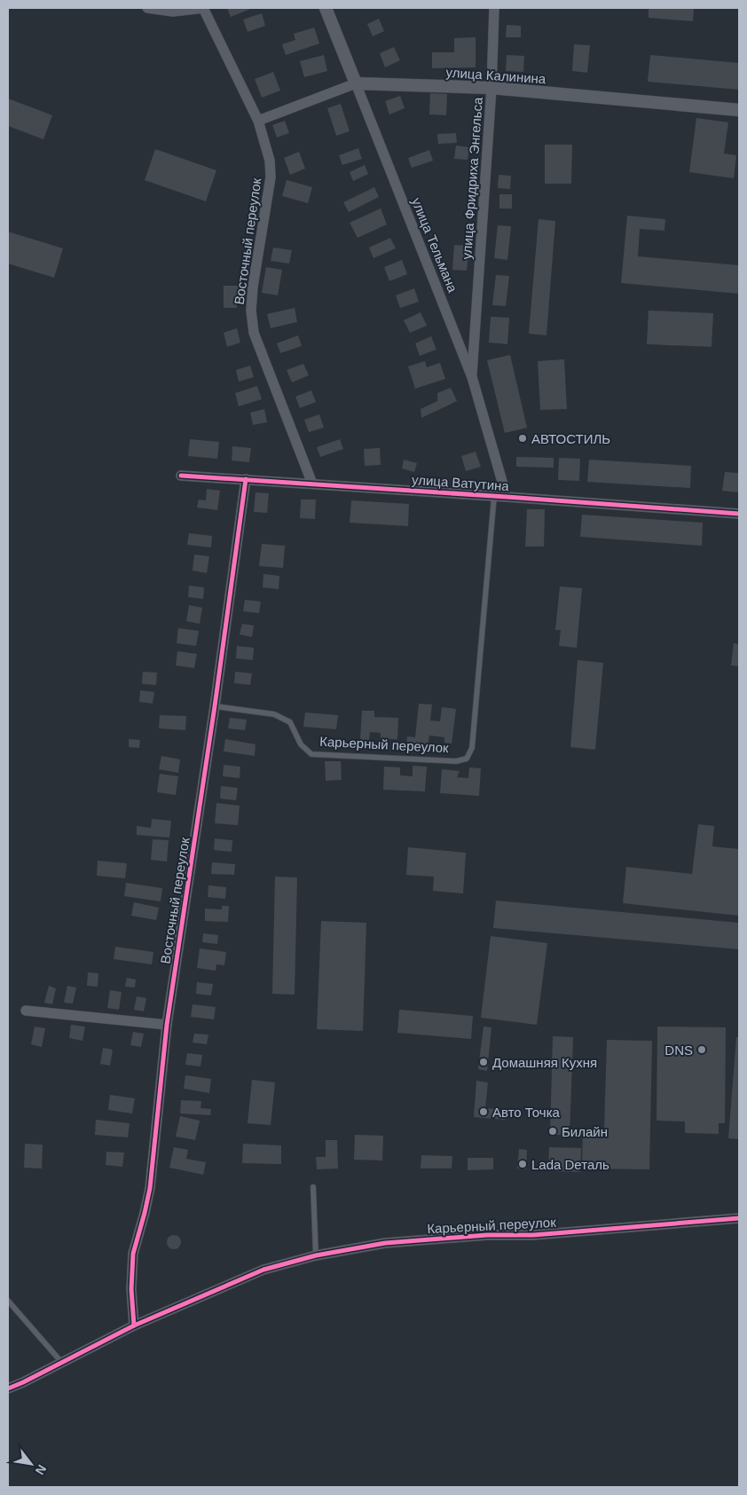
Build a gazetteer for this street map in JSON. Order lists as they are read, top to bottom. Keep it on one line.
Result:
{"streets":{"street":["улица Калинина","улица Фридриха Энгельса","Восточный переулок","улица Тельмана","улица Ватутина","Карьерный переулок"]},"crossings":[["улица Калинина","улица Фридриха Энгельса"],["улица Калинина","Восточный переулок"],["улица Калинина","улица Тельмана"],["улица Фридриха Энгельса","улица Тельмана"],["Восточный переулок","улица Ватутина"],["Восточный переулок","Карьерный переулок"],["улица Тельмана","улица Ватутина"],["улица Ватутина","Карьерный переулок"]],"places":["АВТОСТИЛЬ","DNS","Домашняя Кухня","Авто Точка","Билайн","Lada Dеталь"],"north":"bottom right"}
